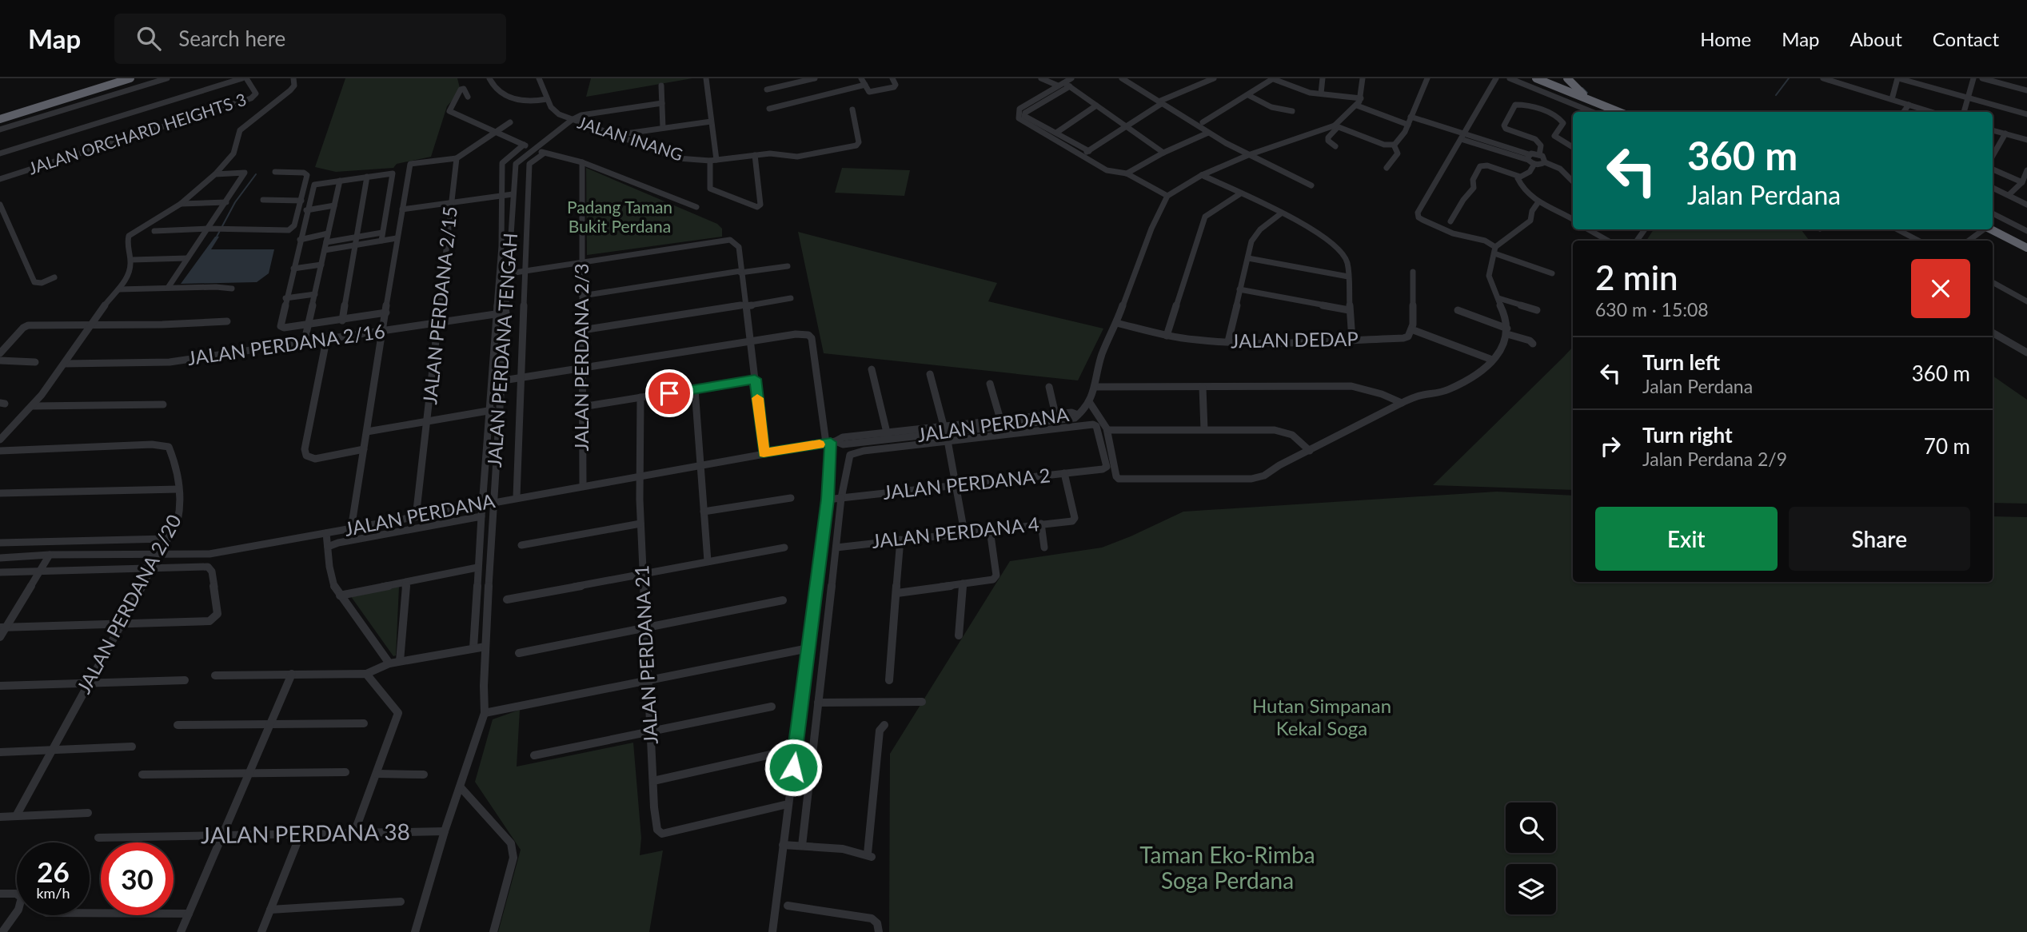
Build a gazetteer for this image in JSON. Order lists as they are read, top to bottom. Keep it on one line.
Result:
{"streets":{"street":["JALAN ORCHARD HEIGHTS 3","JALAN INANG","JALAN PERDANA 2/15","JALAN DEDAP","JALAN PERDANA 2/16","JALAN PERDANA TENGAH","JALAN PERDANA 2/3","JALAN PERDANA","JALAN PERDANA 2","JALAN PERDANA 4","JALAN PERDANA 2/20","JALAN PERDANA 21","JALAN PERDANA 38"]},"crossings":[["JALAN INANG","JALAN PERDANA TENGAH"],["JALAN PERDANA 2/15","JALAN PERDANA 2/16"],["JALAN PERDANA 2/15","JALAN PERDANA"],["JALAN PERDANA 2/16","JALAN PERDANA TENGAH"],["JALAN PERDANA TENGAH","JALAN PERDANA"],["JALAN PERDANA TENGAH","JALAN PERDANA 38"],["JALAN PERDANA 2/3","JALAN PERDANA"],["JALAN PERDANA","JALAN PERDANA 2/20"],["JALAN PERDANA","JALAN PERDANA 21"],["JALAN PERDANA 2","JALAN PERDANA 4"]],"parks":["Padang Taman Bukit Perdana","Hutan Simpanan Kekal Soga","Taman Eko-Rimba Soga Perdana"],"page":{"header":"Map","search":"Search here","nav":["Home","Map","About","Contact"],"turn":["360 m","Jalan Perdana"],"heading":["2 min","630 m · 15:08"],"list":[{"name":"Turn left","note":"Jalan Perdana","value":"360 m"},{"name":"Turn right","note":"Jalan Perdana 2/9","value":"70 m"}],"buttons":["Exit","Share"],"speed":"26 km/h","limit":"30"}}
